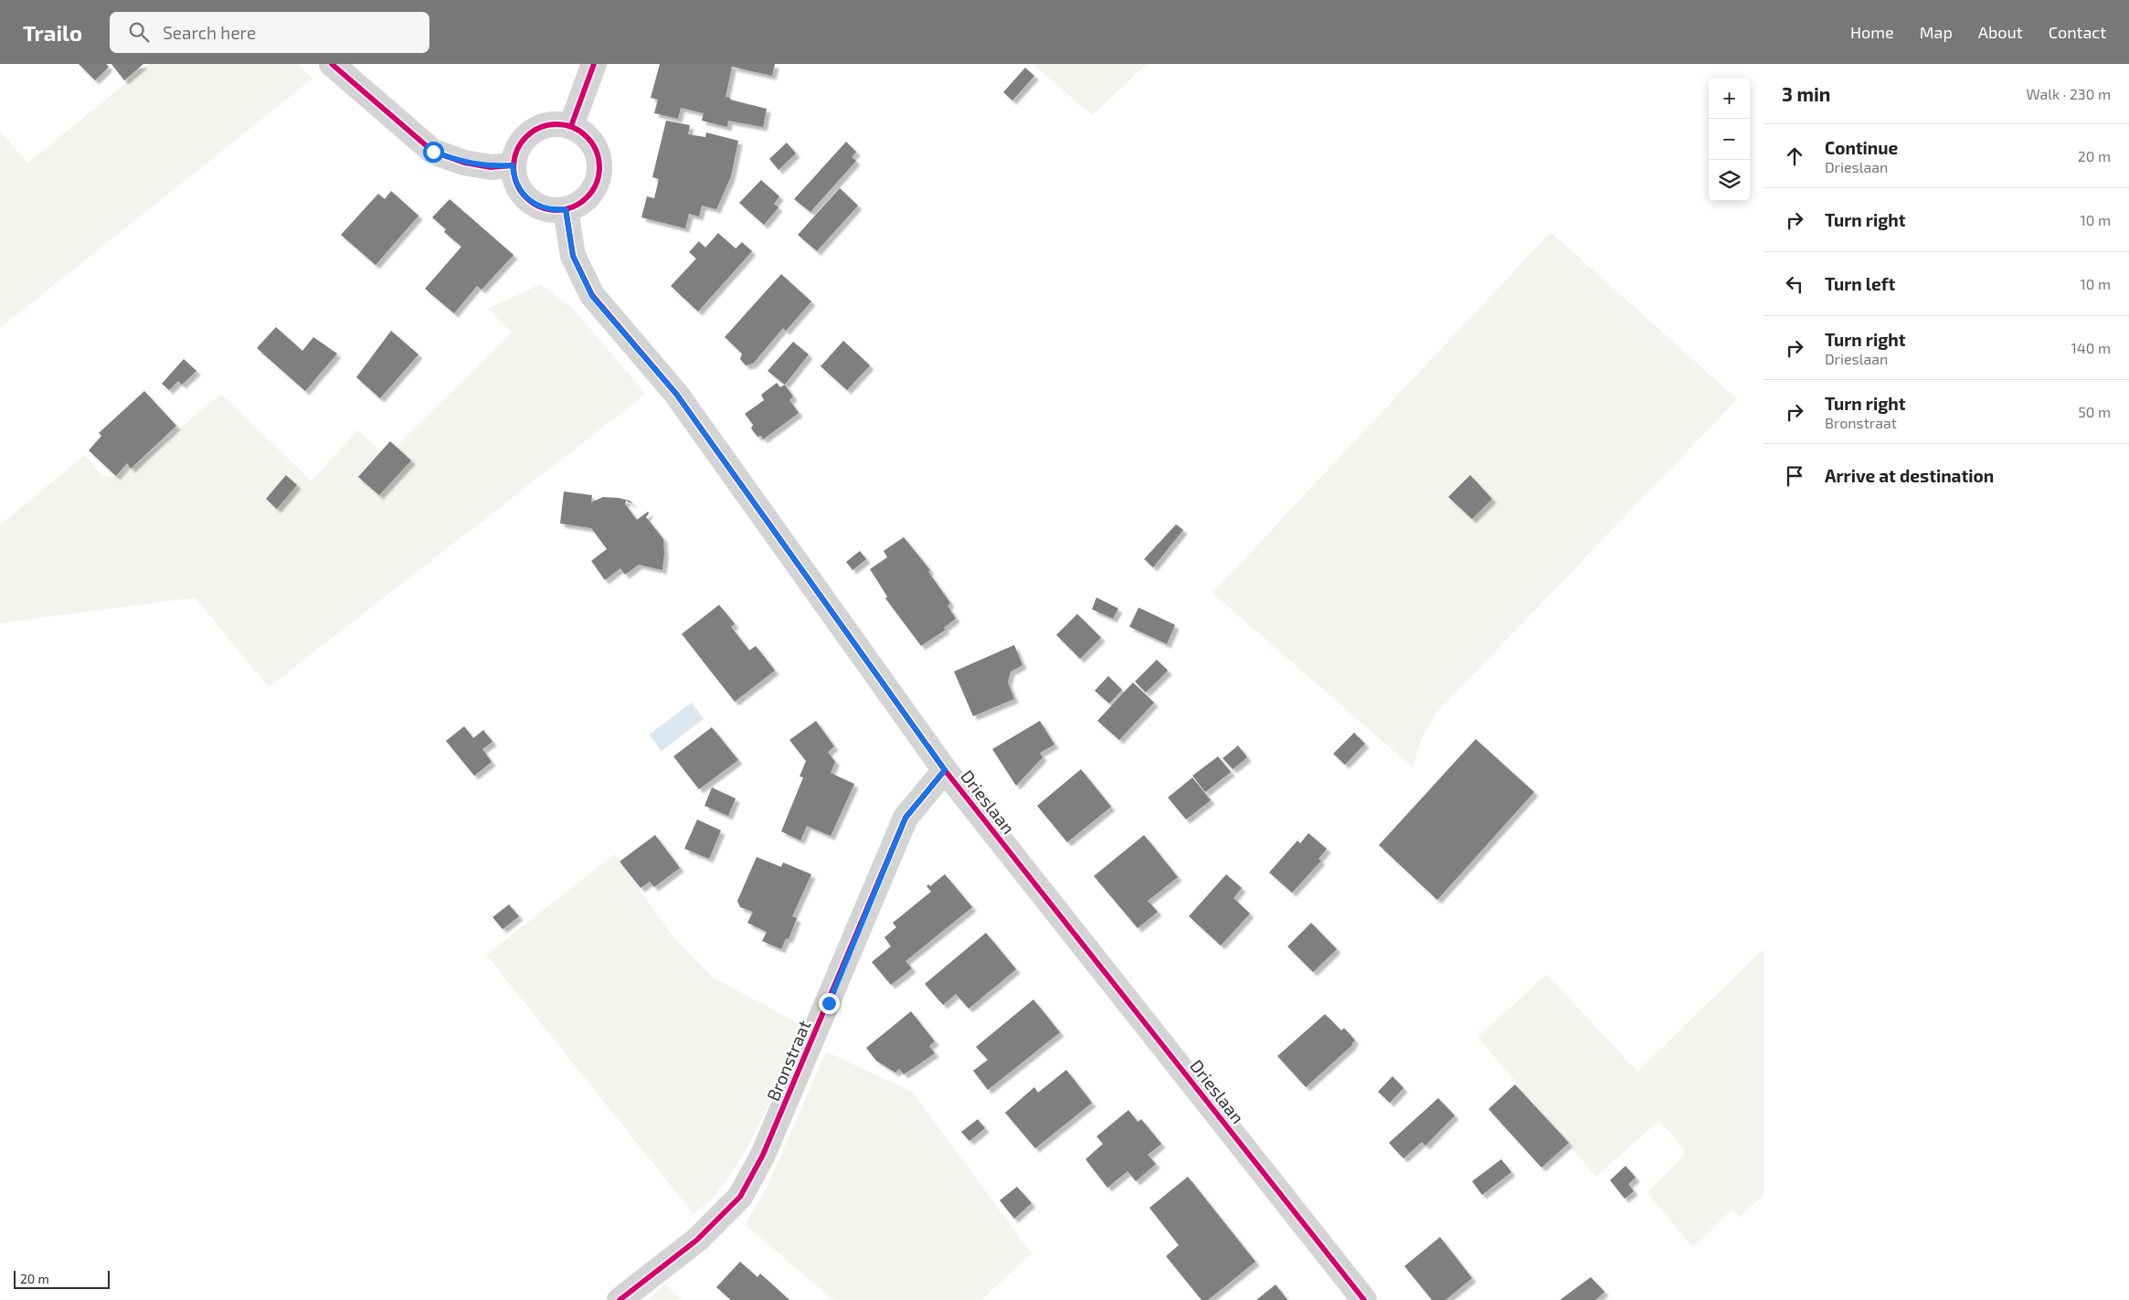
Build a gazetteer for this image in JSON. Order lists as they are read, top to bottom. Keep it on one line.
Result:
{"streets":{"street":["Drieslaan","Bronstraat"]},"crossings":[["Drieslaan","Bronstraat"]],"scale_bar":"20 m","page":{"header":"Trailo","search":"Search here","nav":["Home","Map","About","Contact"],"heading":["3 min","Walk · 230 m"],"map_buttons":["+","−"],"list":[["Continue","Drieslaan","20 m"],["Turn right","10 m"],["Turn left","10 m"],["Turn right","Drieslaan","140 m"],["Turn right","Bronstraat","50 m"],"Arrive at destination"],"scale":"20 m"}}
